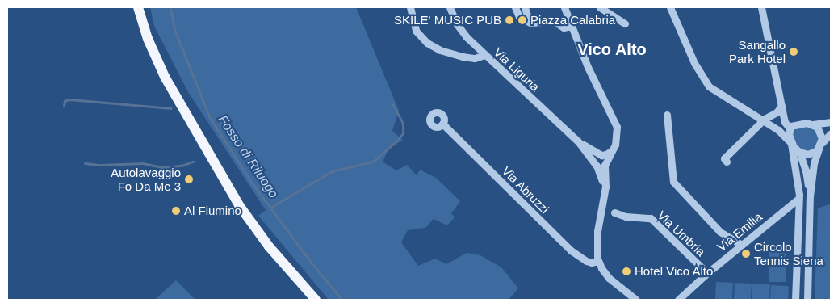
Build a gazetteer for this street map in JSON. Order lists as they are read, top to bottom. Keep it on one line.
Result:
{"streets":{"street":["Via Liguria","Via Abruzzi","Via Emilia","Via Umbria"]},"crossings":[["Via Emilia","Via Umbria"]],"districts":["Vico Alto"],"water":["Fosso di Riluogo"],"places":["SKILE' MUSIC PUB","Piazza Calabria","Sangallo Park Hotel","Autolavaggio Fo Da Me 3","Al Fiumino","Circolo Tennis Siena","Hotel Vico Alto"]}
